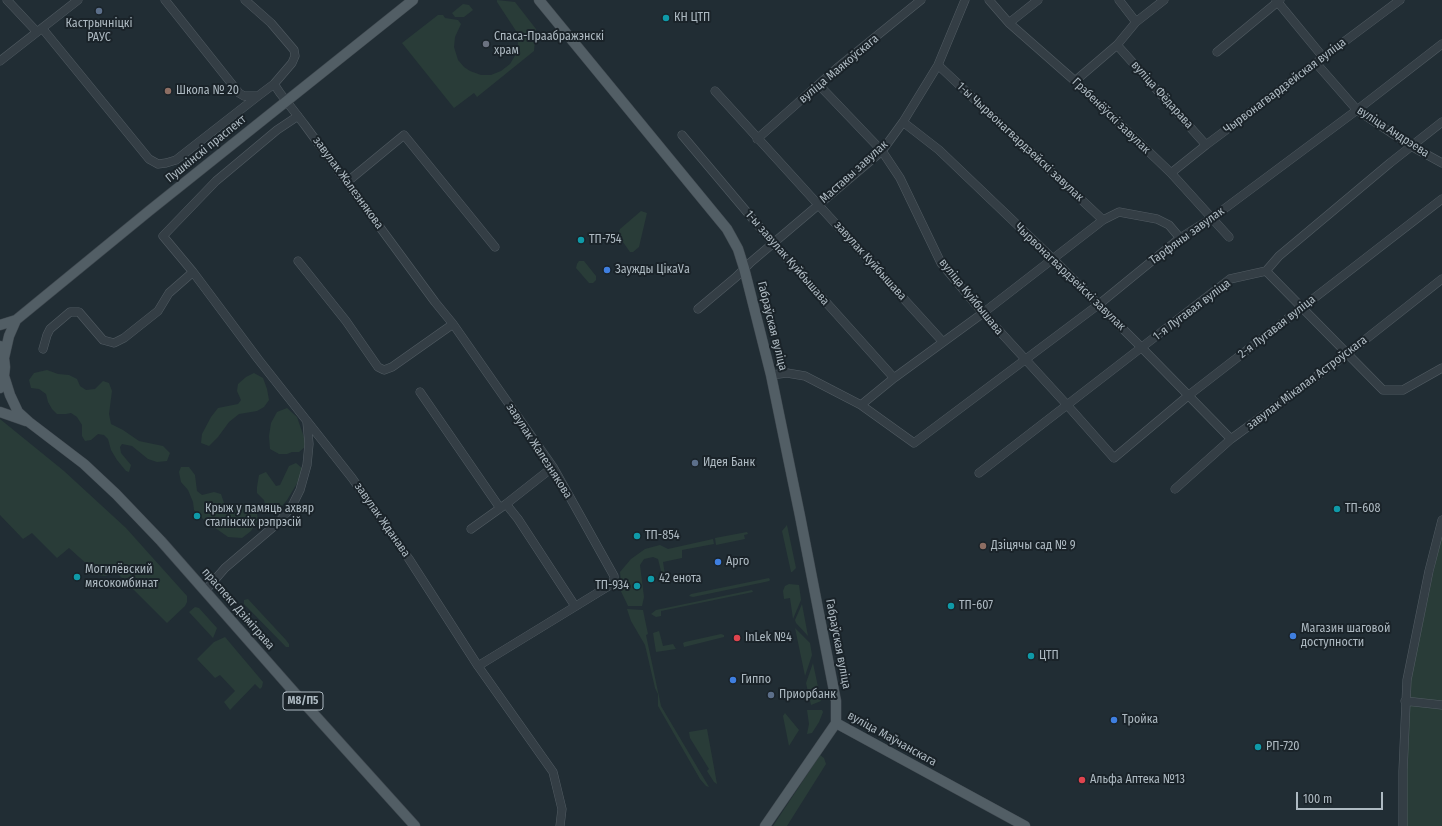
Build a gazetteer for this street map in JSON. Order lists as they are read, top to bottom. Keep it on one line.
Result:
{"streets":{"main road":["Пушкінскі праспект","Габраўская вуліца","праспект Дзімітрава","М8/П5","вуліца Маўчанскага"],"street":["вуліца Маякоўскага","Чырвонагвардзейская вуліца","вуліца Фёдарава","Грэбенёўскі завулак","вуліца Андрэева","1-ы Чырвонагвардзейскі завулак","Маставы завулак","завулак Жалезнякова","Тарфяны завулак","1-ы завулак Куйбышава","завулак Куйбышава","Чырвонагвардзейскі завулак","вуліца Куйбышава","1-я Лугавая вуліца","2-я Лугавая вуліца","завулак Мікалая Астроўскага","завулак Жданава"]},"crossings":[["вуліца Маякоўскага","завулак Куйбышава"],["вуліца Маякоўскага","вуліца Куйбышава"],["Чырвонагвардзейская вуліца","вуліца Фёдарава"],["Чырвонагвардзейская вуліца","Грэбенёўскі завулак"],["Чырвонагвардзейская вуліца","вуліца Андрэева"],["Грэбенёўскі завулак","Тарфяны завулак"],["вуліца Андрэева","Тарфяны завулак"],["1-ы Чырвонагвардзейскі завулак","Маставы завулак"],["Пушкінскі праспект","завулак Жалезнякова"],["Маставы завулак","1-ы завулак Куйбышава"],["Маставы завулак","завулак Куйбышава"],["Маставы завулак","Чырвонагвардзейскі завулак"],["Маставы завулак","вуліца Куйбышава"],["Маставы завулак","Габраўская вуліца"],["завулак Жалезнякова","завулак Жданава"],["Тарфяны завулак","Чырвонагвардзейскі завулак"],["Тарфяны завулак","вуліца Куйбышава"],["Чырвонагвардзейскі завулак","1-я Лугавая вуліца"],["Чырвонагвардзейскі завулак","2-я Лугавая вуліца"],["Чырвонагвардзейскі завулак","завулак Мікалая Астроўскага"],["вуліца Куйбышава","1-я Лугавая вуліца"],["вуліца Куйбышава","2-я Лугавая вуліца"],["Габраўская вуліца","вуліца Маўчанскага"],["праспект Дзімітрава","М8/П5"]],"places":["Кастрычніцкі РАУС","КН ЦТП","Спаса-Праабражэнскі храм","Школа № 20","ТП-754","Заужды ЦікаVа","Идея Банк","ТП-608","Крыж у памяць ахвяр сталінскіх рэпрэсій","ТП-854","Дзіцячы сад № 9","Арго","Могилёвский мясокомбинат","42 енота","ТП-934","ТП-607","Магазин шаговой доступности","InLek №4","ЦТП","Гиппо","Приорбанк","Тройка","РП-720","Альфа Аптека №13"],"scale_bar":"100 m"}
